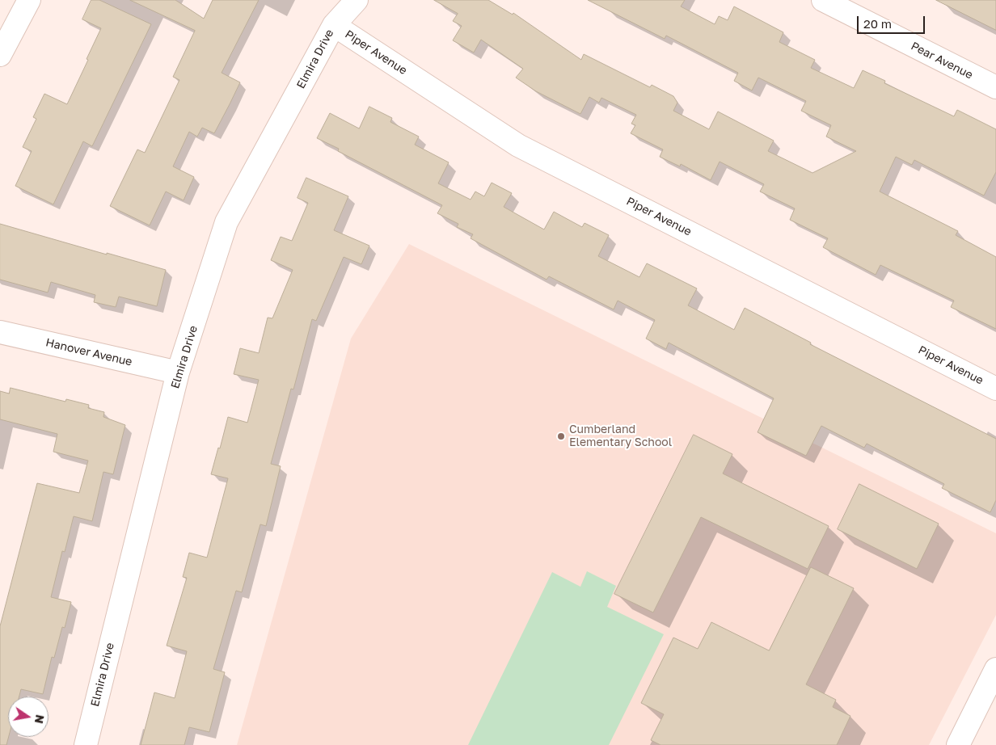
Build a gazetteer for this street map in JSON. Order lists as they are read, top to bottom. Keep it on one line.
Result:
{"streets":{"street":["Piper Avenue","Elmira Drive","Pear Avenue","Hanover Avenue"]},"crossings":[["Piper Avenue","Elmira Drive"],["Elmira Drive","Hanover Avenue"]],"places":["Cumberland Elementary School"],"scale_bar":"20 m","north":"right"}
